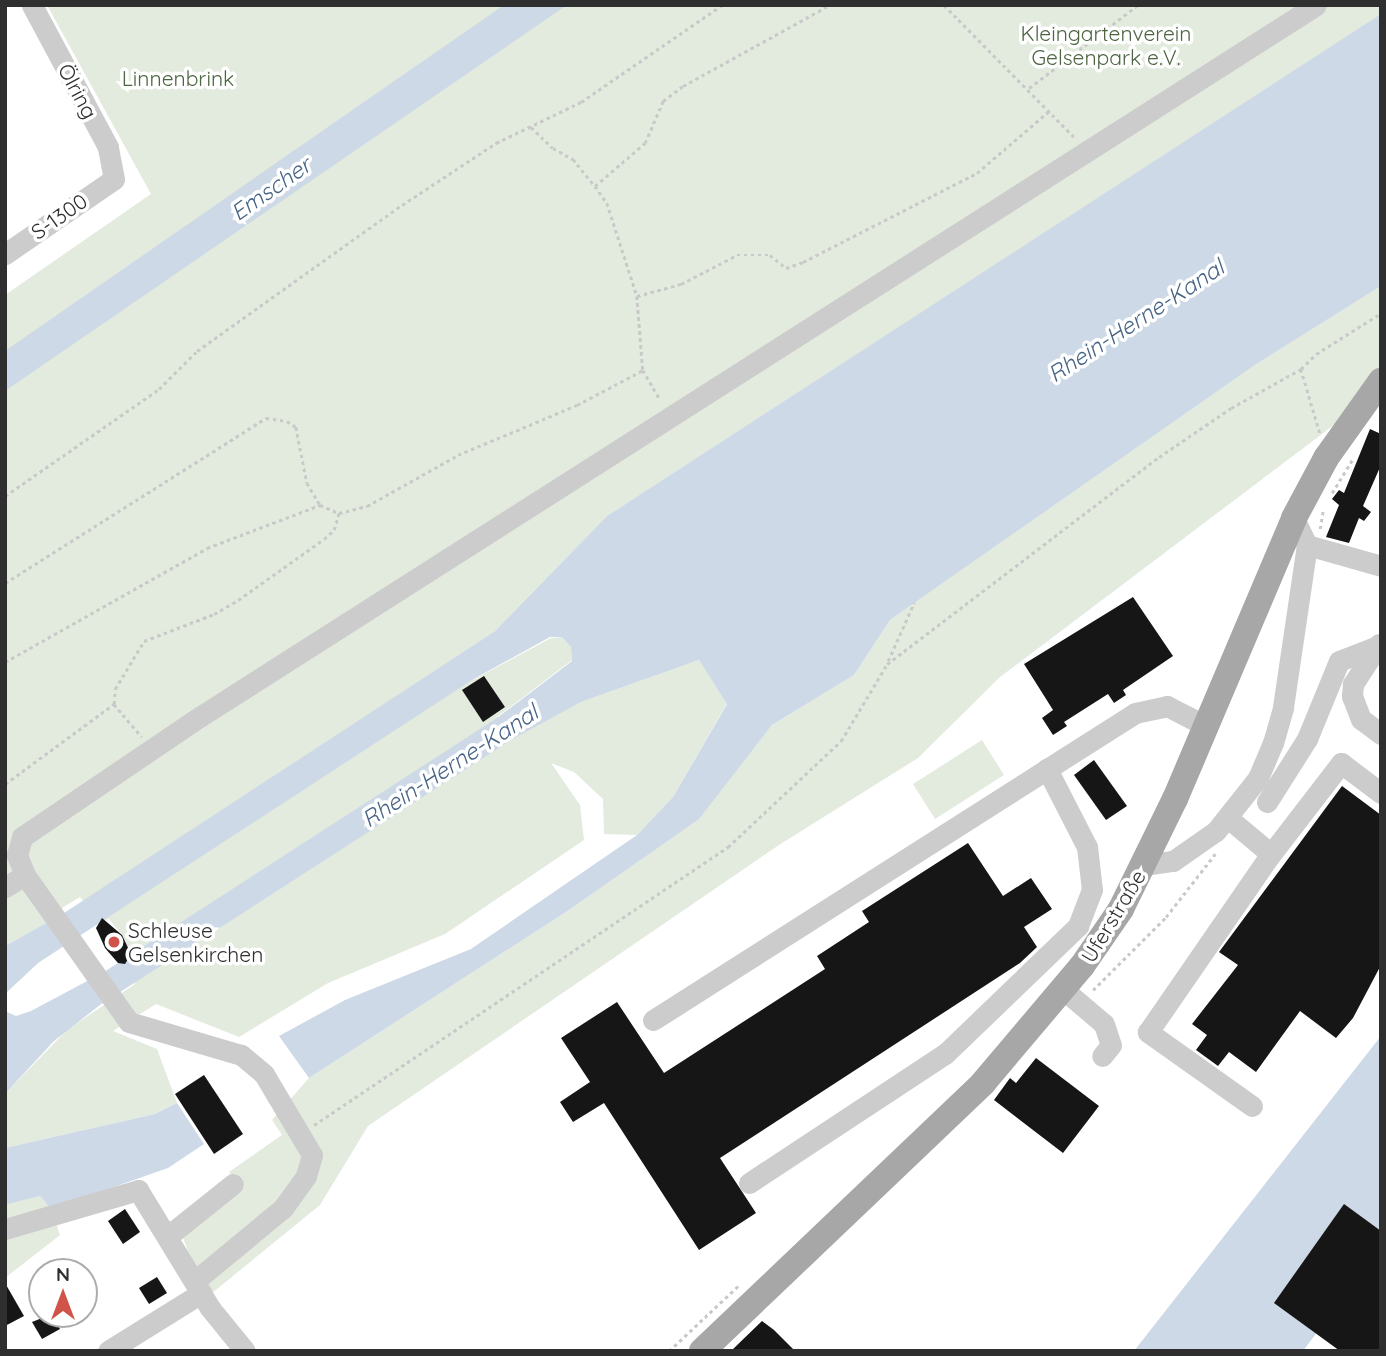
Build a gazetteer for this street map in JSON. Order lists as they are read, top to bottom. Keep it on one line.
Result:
{"streets":{"main road":["Uferstraße"],"street":["Ölring","S-1300"]},"crossings":[["Ölring","S-1300"]],"water":["Emscher","Rhein-Herne-Kanal"],"parks":["Kleingartenverein Gelsenpark e.V.","Linnenbrink"],"places":["Schleuse Gelsenkirchen"],"north":"top"}
